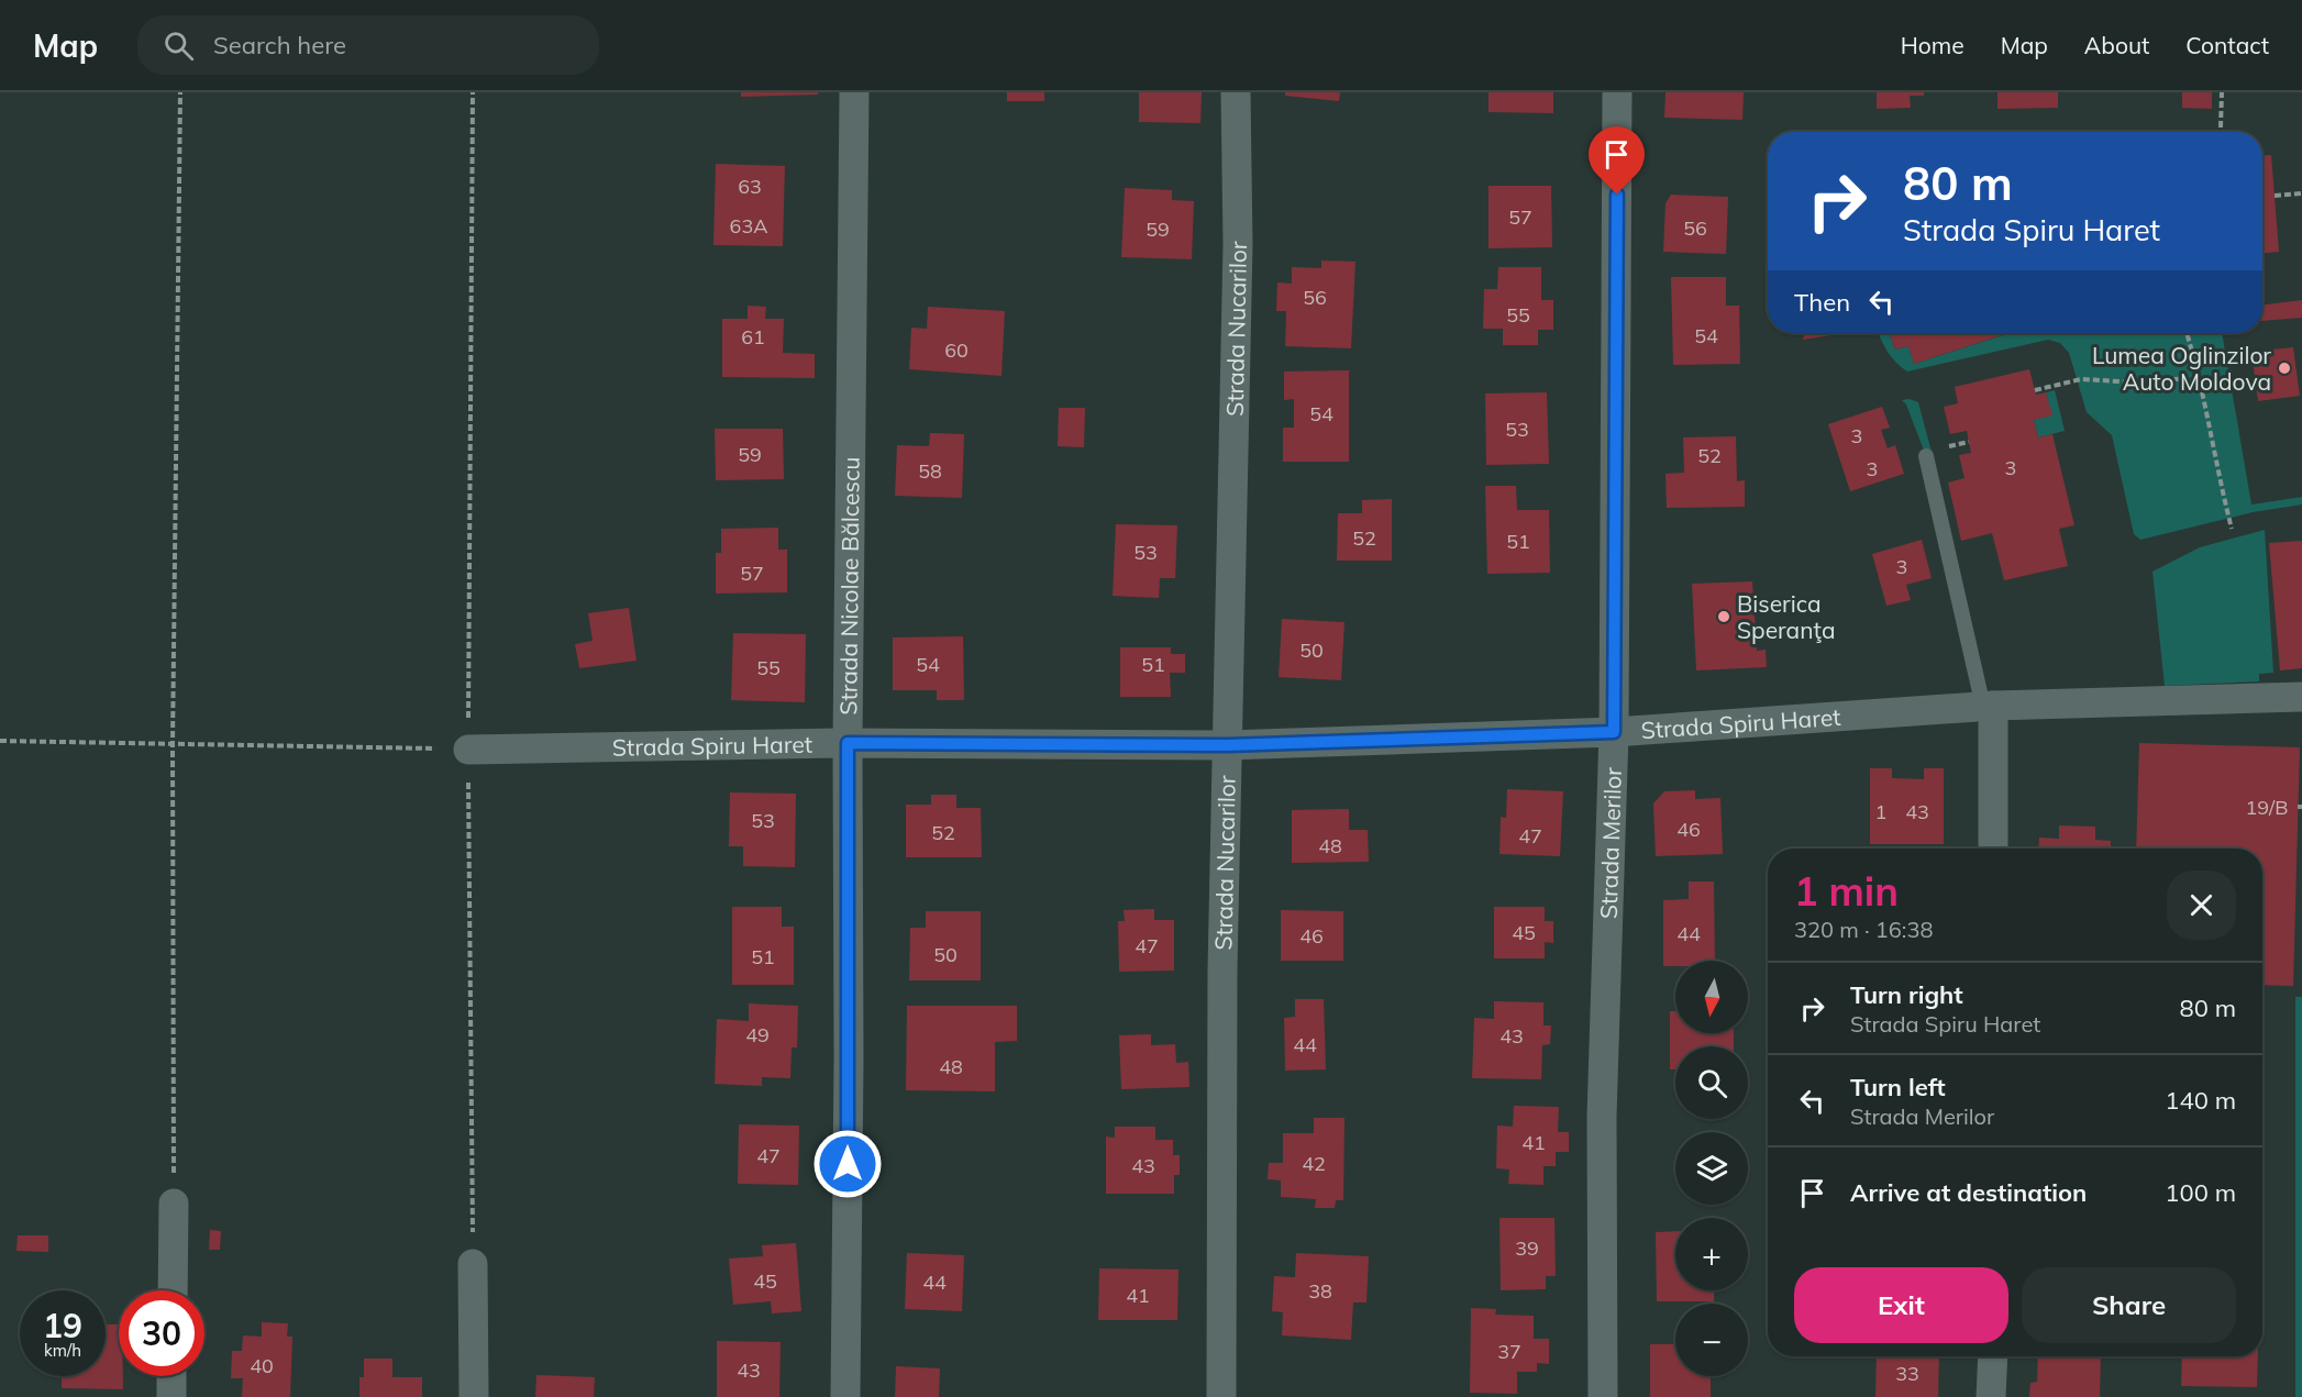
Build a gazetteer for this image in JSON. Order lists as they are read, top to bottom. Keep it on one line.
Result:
{"streets":{"street":["Strada Nucarilor","Strada Nicolae Bălcescu","Strada Spiru Haret","Strada Merilor"]},"crossings":[["Strada Nucarilor","Strada Spiru Haret"],["Strada Nicolae Bălcescu","Strada Spiru Haret"],["Strada Spiru Haret","Strada Merilor"]],"places":["Lumea Oglinzilor Auto Moldova","Biserica Speranţa"],"house_numbers":["63","57","63A","56","59","56","55","54","61","60","54","53","3","59","52","3","3","58","52","51","53","3","57","50","54","51","55","19/B","1","43","53","46","52","47","48","45","44","46","47","50","51","49","43","44","48","41","47","42","43","39","45","44","38","41","37","40","43","33"],"north":"bottom","page":{"header":"Map","search":"Search here","nav":["Home","Map","About","Contact"],"turn":["80 m","Strada Spiru Haret"],"then":"Then","heading":["1 min","320 m · 16:38"],"map_buttons":["+","−"],"list":[{"name":"Turn right","note":"Strada Spiru Haret","value":"80 m"},{"name":"Turn left","note":"Strada Merilor","value":"140 m"},{"name":"Arrive at destination","value":"100 m"}],"buttons":["Exit","Share"],"speed":"19 km/h","limit":"30"}}
